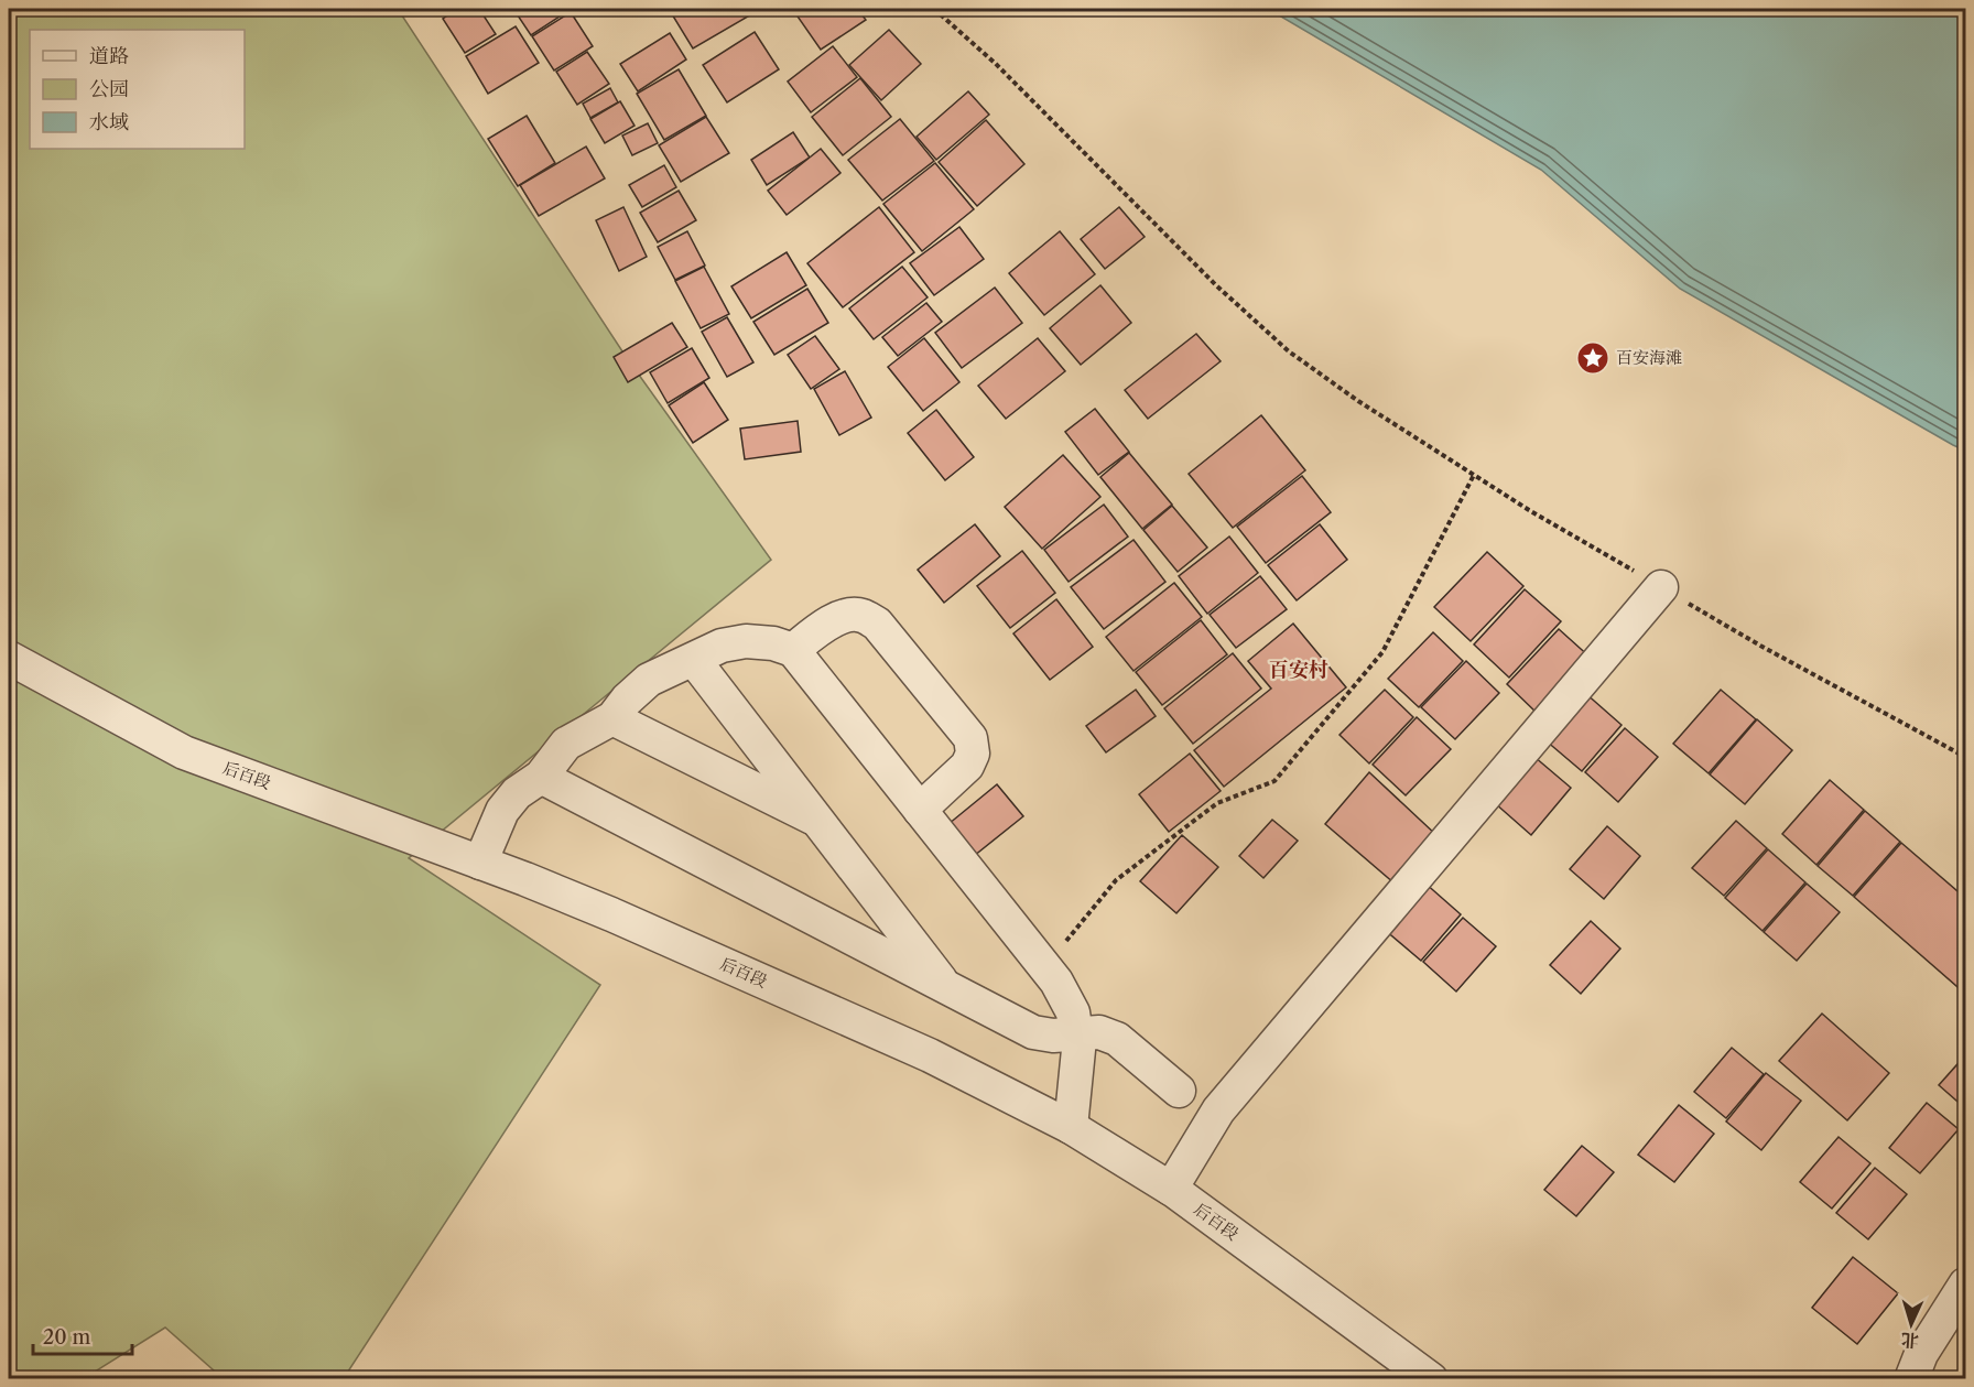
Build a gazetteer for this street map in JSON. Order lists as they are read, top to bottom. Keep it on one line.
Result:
{"streets":{"street":["后百段"]},"districts":["百安村"],"places":{"place":["百安海滩"]},"legend":["道路","公园","水域"],"scale_bar":"20 m","north":"bottom"}
